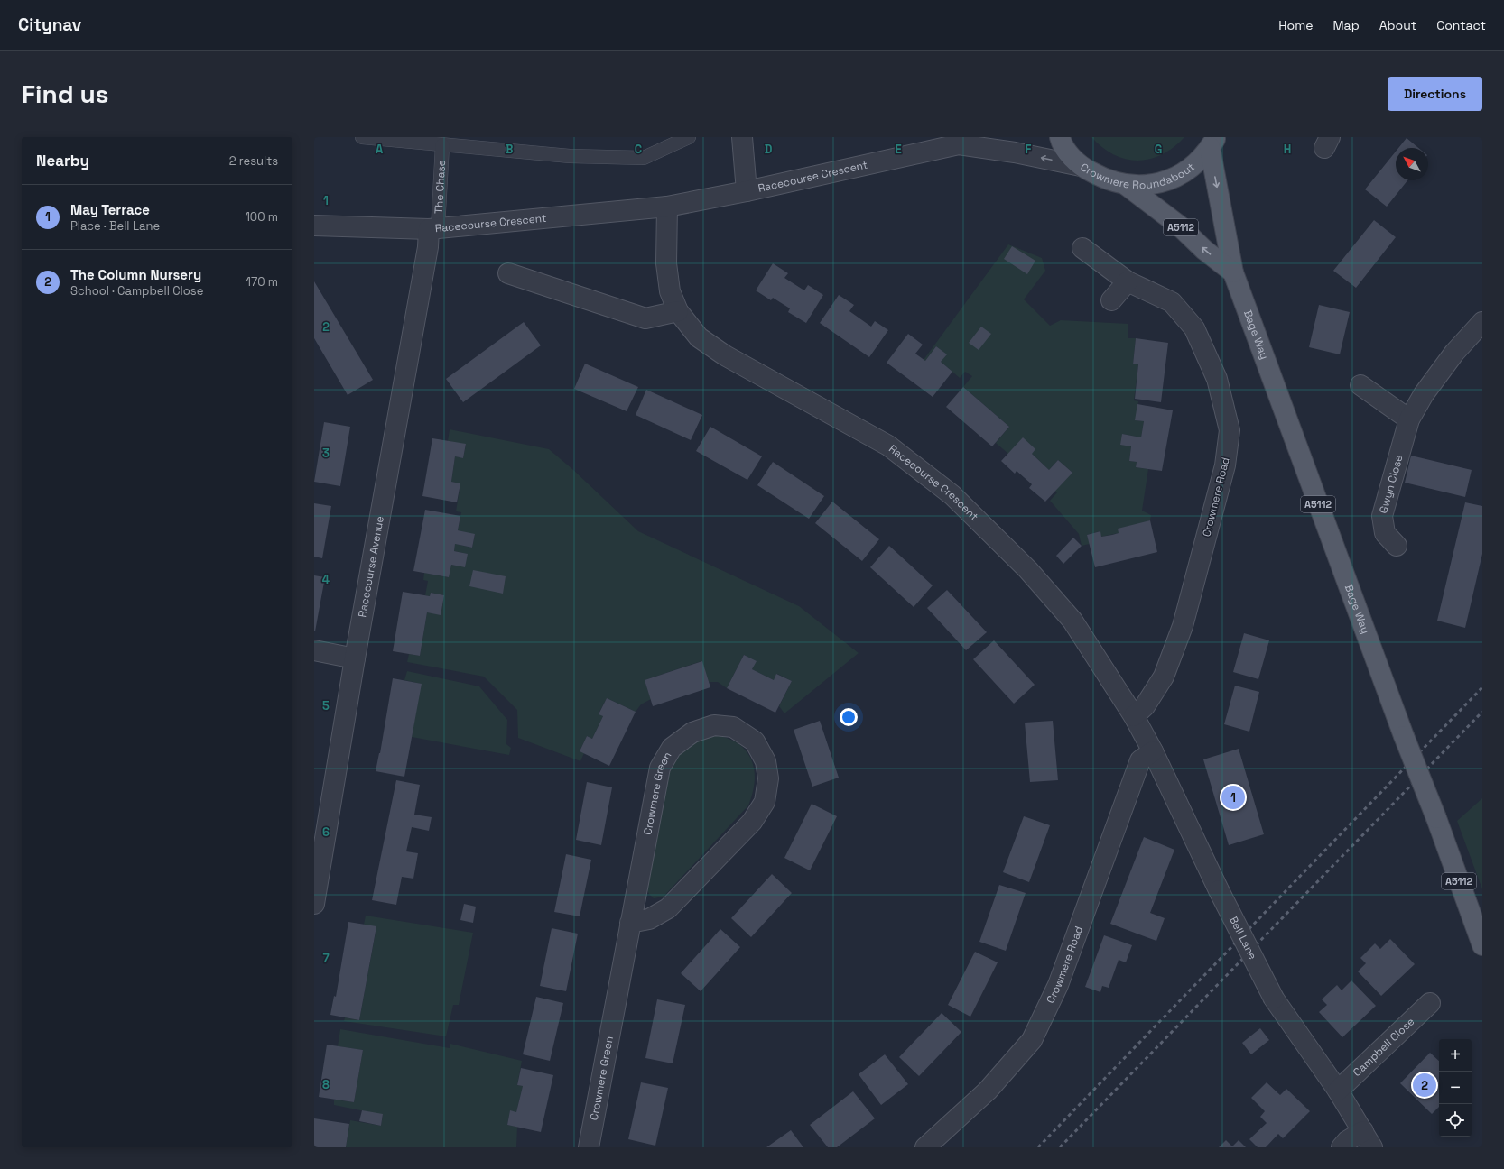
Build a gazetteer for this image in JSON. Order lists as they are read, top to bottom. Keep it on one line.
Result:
{"streets":{"main road":["Crowmere Roundabout","A5112","Bage Way"],"street":["Racecourse Crescent","Gwyn Close","Crowmere Road","Racecourse Avenue","Crowmere Green","Bell Lane","Campbell Close"],"lane":["The Chase"]},"crossings":[["Crowmere Roundabout","Racecourse Crescent"],["Crowmere Roundabout","A5112"],["Crowmere Roundabout","Bage Way"],["Racecourse Crescent","The Chase"],["Racecourse Crescent","Crowmere Road"],["Racecourse Crescent","Racecourse Avenue"],["Racecourse Crescent","Bell Lane"],["The Chase","Racecourse Avenue"],["A5112","Bage Way"],["Crowmere Road","Bell Lane"],["Bell Lane","Campbell Close"]],"north":"top left","page":{"header":"Citynav","nav":["Home","Map","About","Contact"],"buttons":"Directions","title":"Find us","heading":["Nearby","2 results"],"list":[{"mark":"1","name":"May Terrace","note":"Place · Bell Lane","value":"100 m"},{"mark":"2","name":"The Column Nursery","note":"School · Campbell Close","value":"170 m"}],"pins":["1","2"],"map_buttons":["+","−"]},"grid":{"columns":["A","B","C","D","E","F","G","H"],"rows":["1","2","3","4","5","6","7","8"]}}
